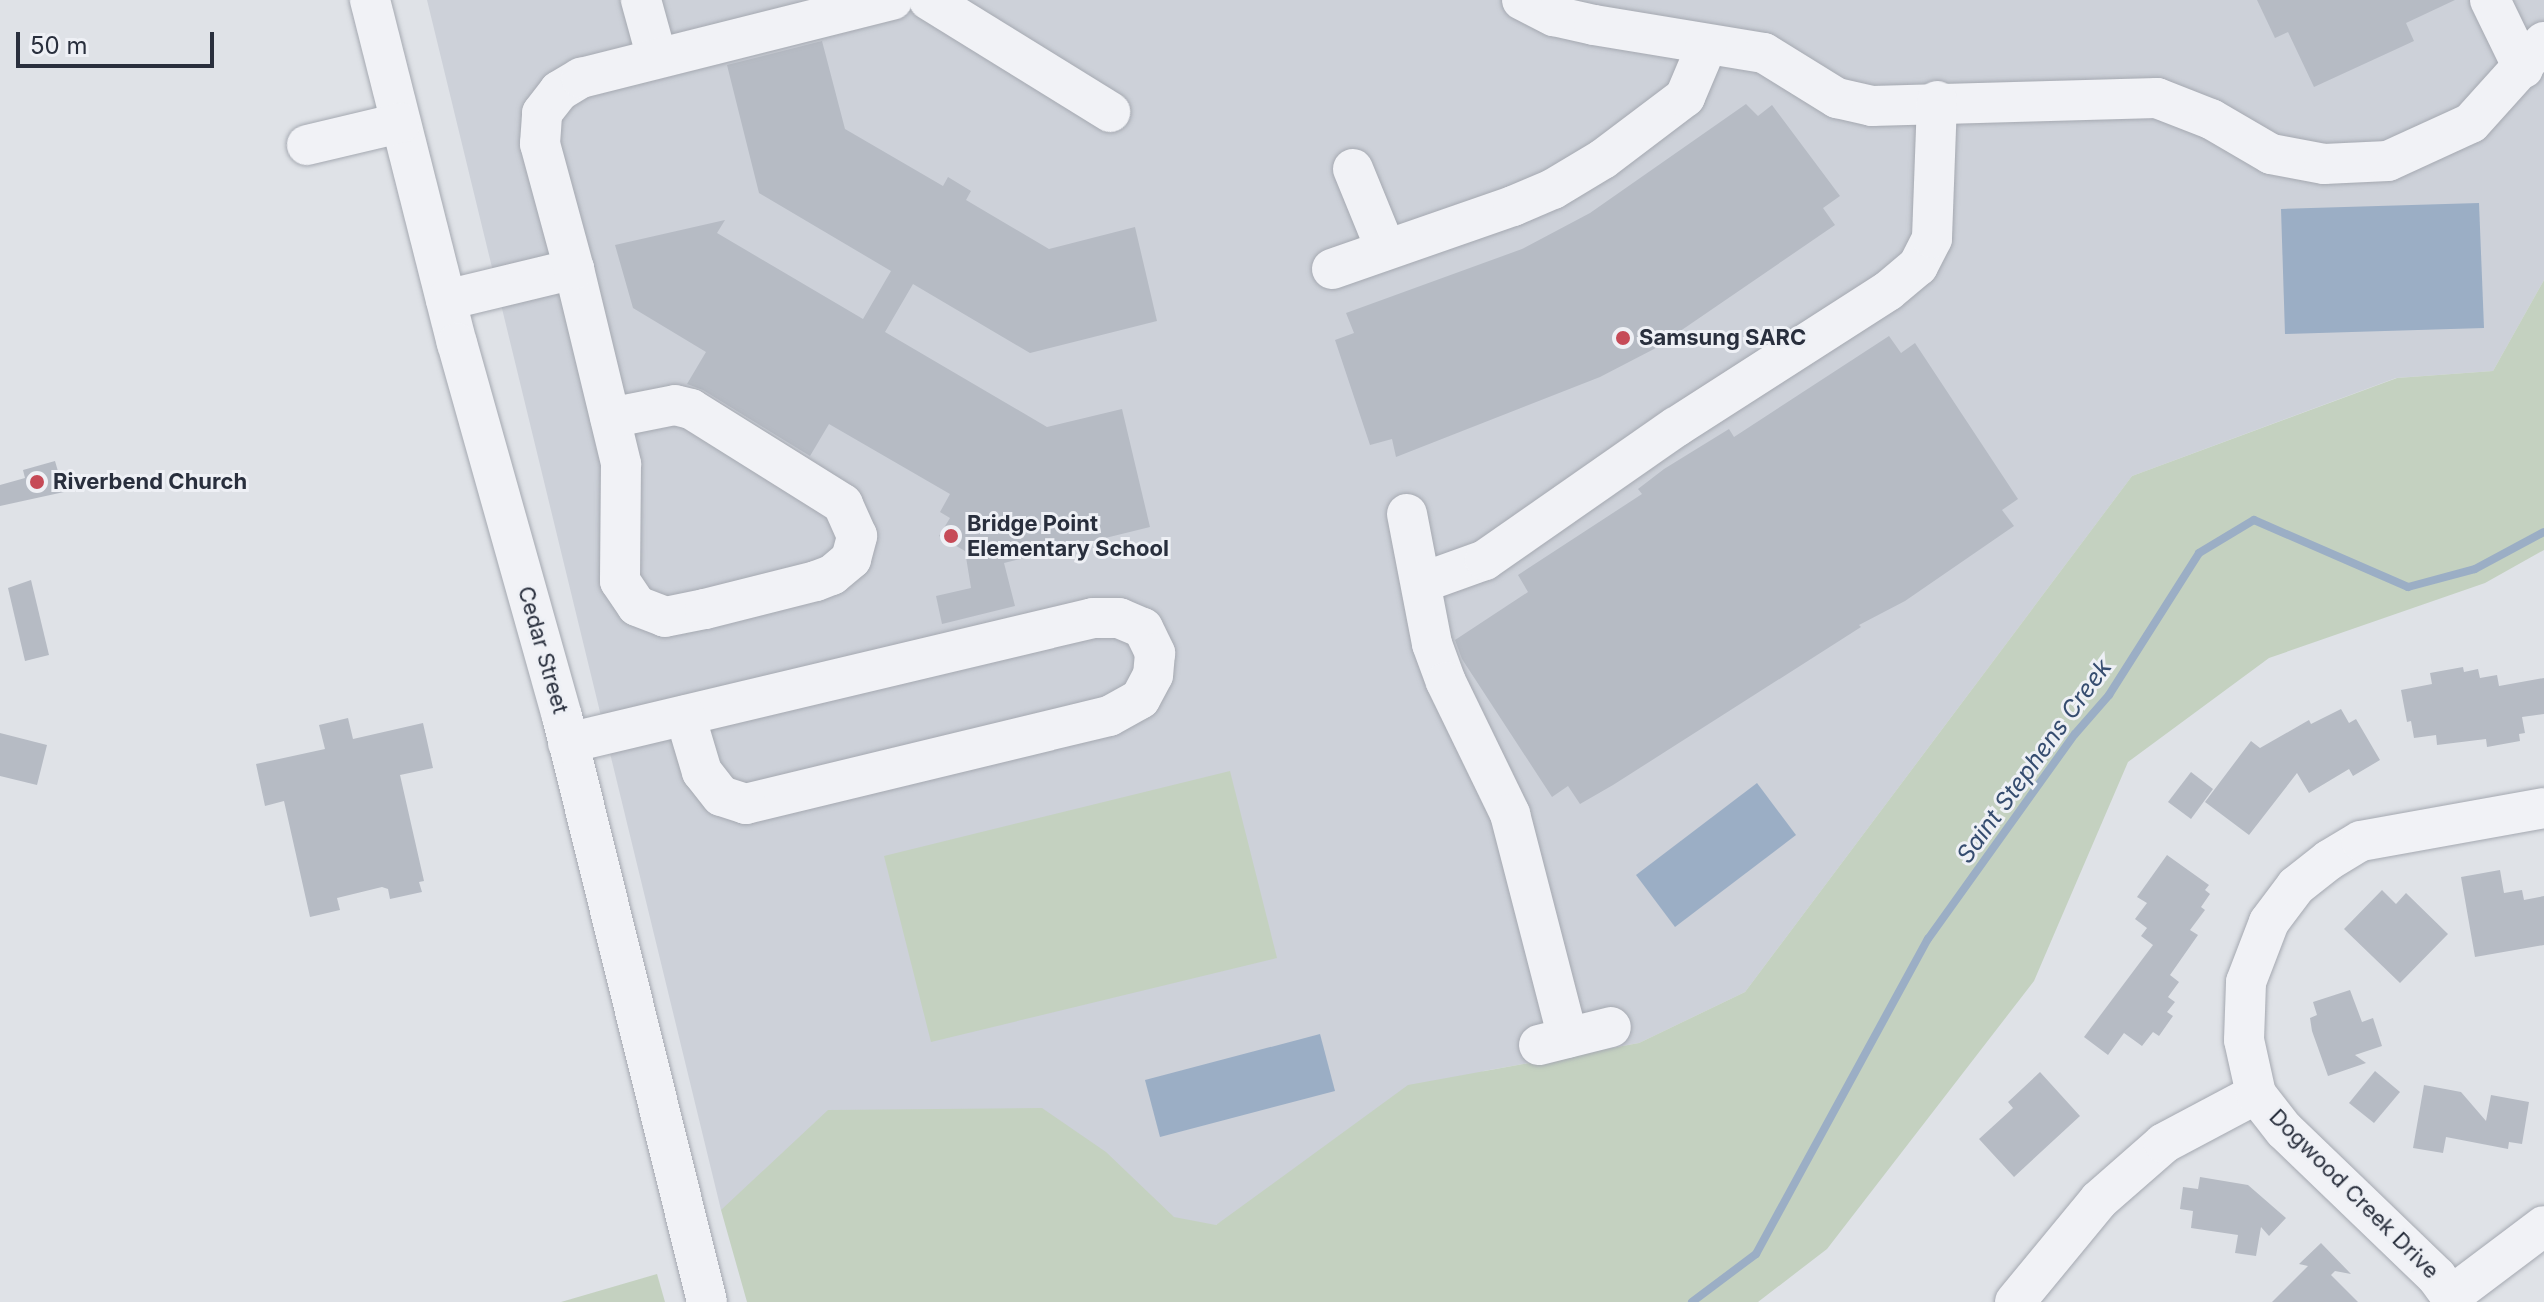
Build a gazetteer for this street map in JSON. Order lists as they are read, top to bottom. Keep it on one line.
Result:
{"streets":{"street":["Cedar Street","Dogwood Creek Drive"]},"water":["Saint Stephens Creek"],"places":["Samsung SARC","Riverbend Church","Bridge Point Elementary School"],"scale_bar":"50 m"}
